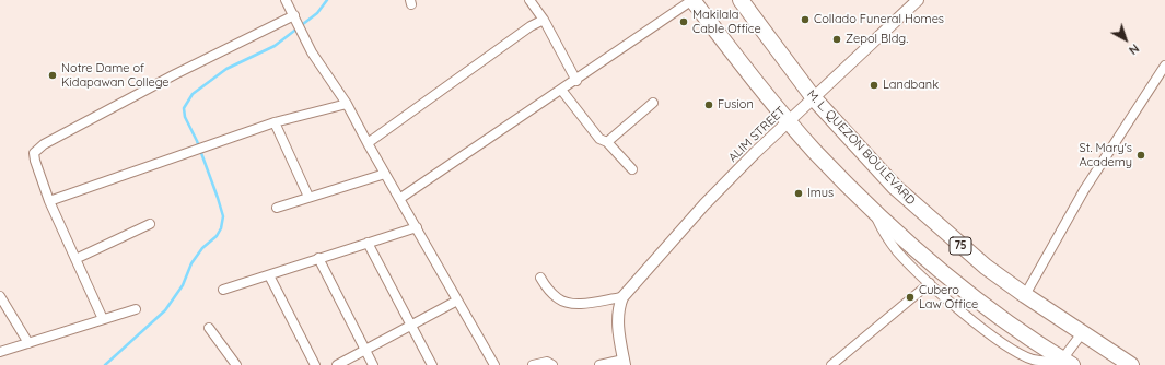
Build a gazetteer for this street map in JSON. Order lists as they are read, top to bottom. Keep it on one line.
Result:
{"streets":{"highway":["M. L. QUEZON BOULEVARD","75"],"street":["ALIM STREET"]},"crossings":[["ALIM STREET","M. L. QUEZON BOULEVARD"],["ALIM STREET","75"]],"places":["Collado Funeral Homes","Makilala Cable Office","Zepol Bldg.","Notre Dame of Kidapawan College","Landbank","Fusion","St. Mary's Academy","Imus","Cubero Law Office"],"north":"bottom right"}
